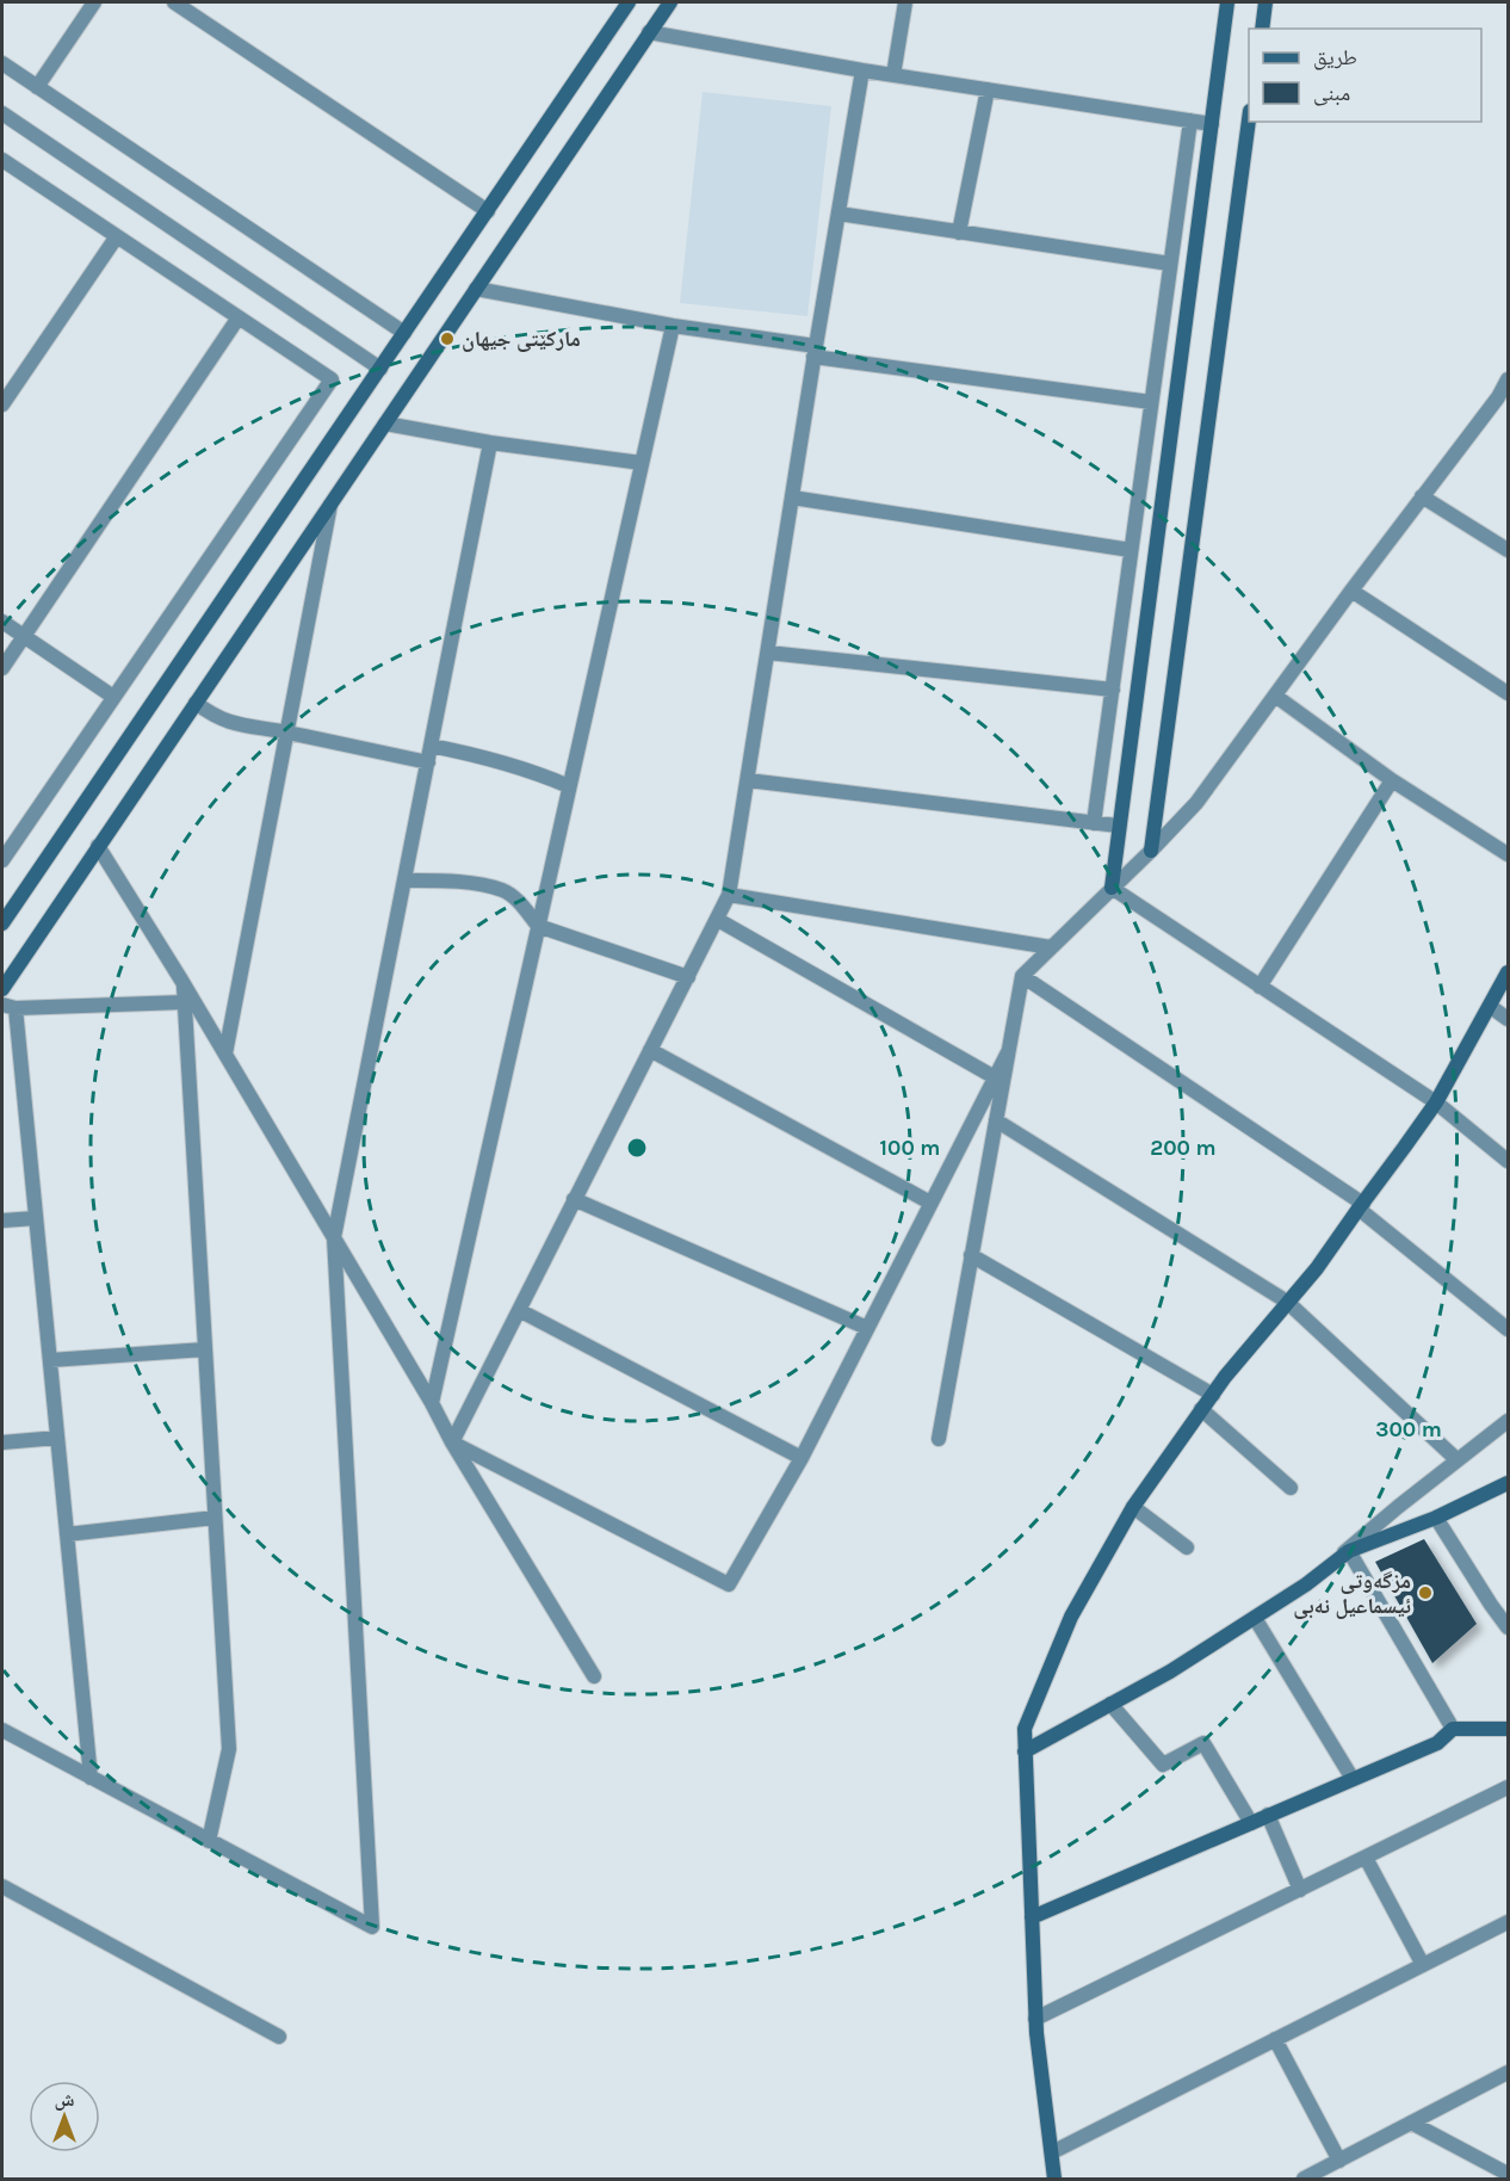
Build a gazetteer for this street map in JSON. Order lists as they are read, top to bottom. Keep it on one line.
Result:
{"places":["مارکێتی جیهان","مزگەوتی ئیسماعیل نەبی"],"legend":["طريق","مبنى"],"north":"top","rings":["100 m","200 m","300 m"]}
